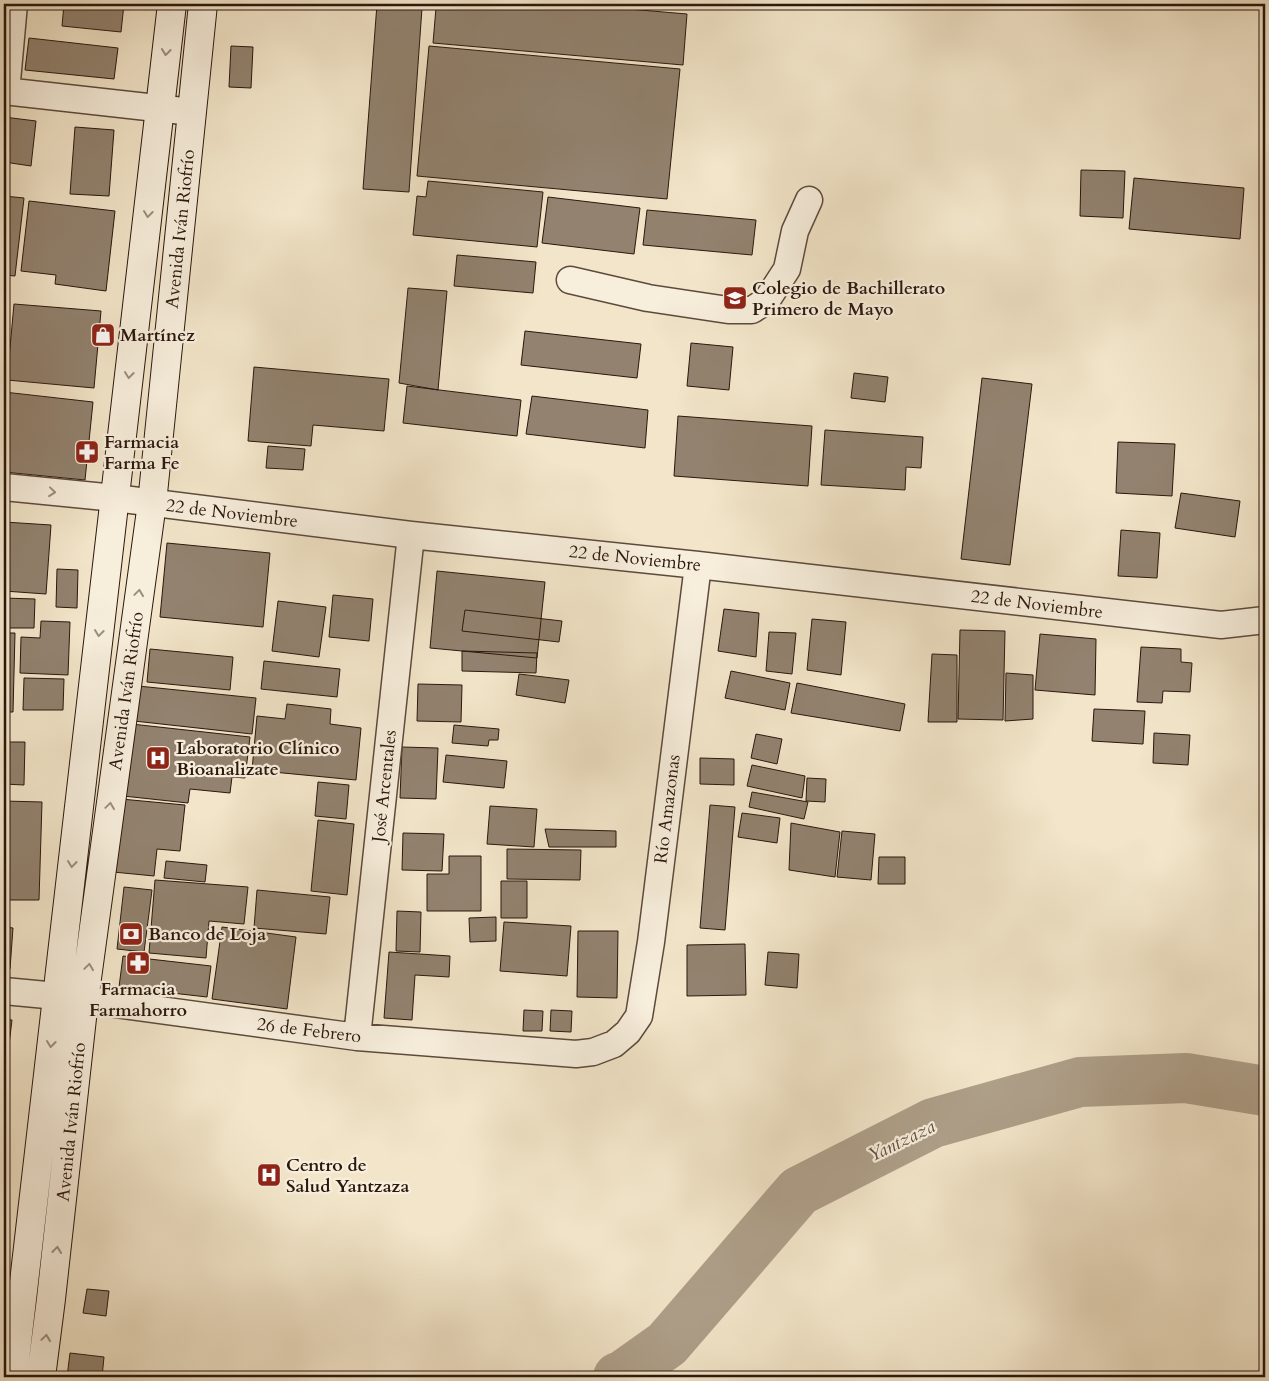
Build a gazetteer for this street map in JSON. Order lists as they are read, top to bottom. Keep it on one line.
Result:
{"streets":{"main road":["Avenida Iván Riofrío"],"street":["22 de Noviembre","José Arcentales","Río Amazonas","26 de Febrero"]},"crossings":[["Avenida Iván Riofrío","22 de Noviembre"],["Avenida Iván Riofrío","26 de Febrero"],["22 de Noviembre","José Arcentales"],["22 de Noviembre","Río Amazonas"],["José Arcentales","26 de Febrero"],["Río Amazonas","26 de Febrero"]],"water":["Yantzaza"],"places":{"school or university":["Colegio de Bachillerato Primero de Mayo"],"shop":["Martínez"],"pharmacy":["Farmacia Farma Fe","Farmacia Farmahorro"],"hospital":["Laboratorio Clínico Bioanalizate","Centro de Salud Yantzaza"],"bank":["Banco de Loja"]}}
